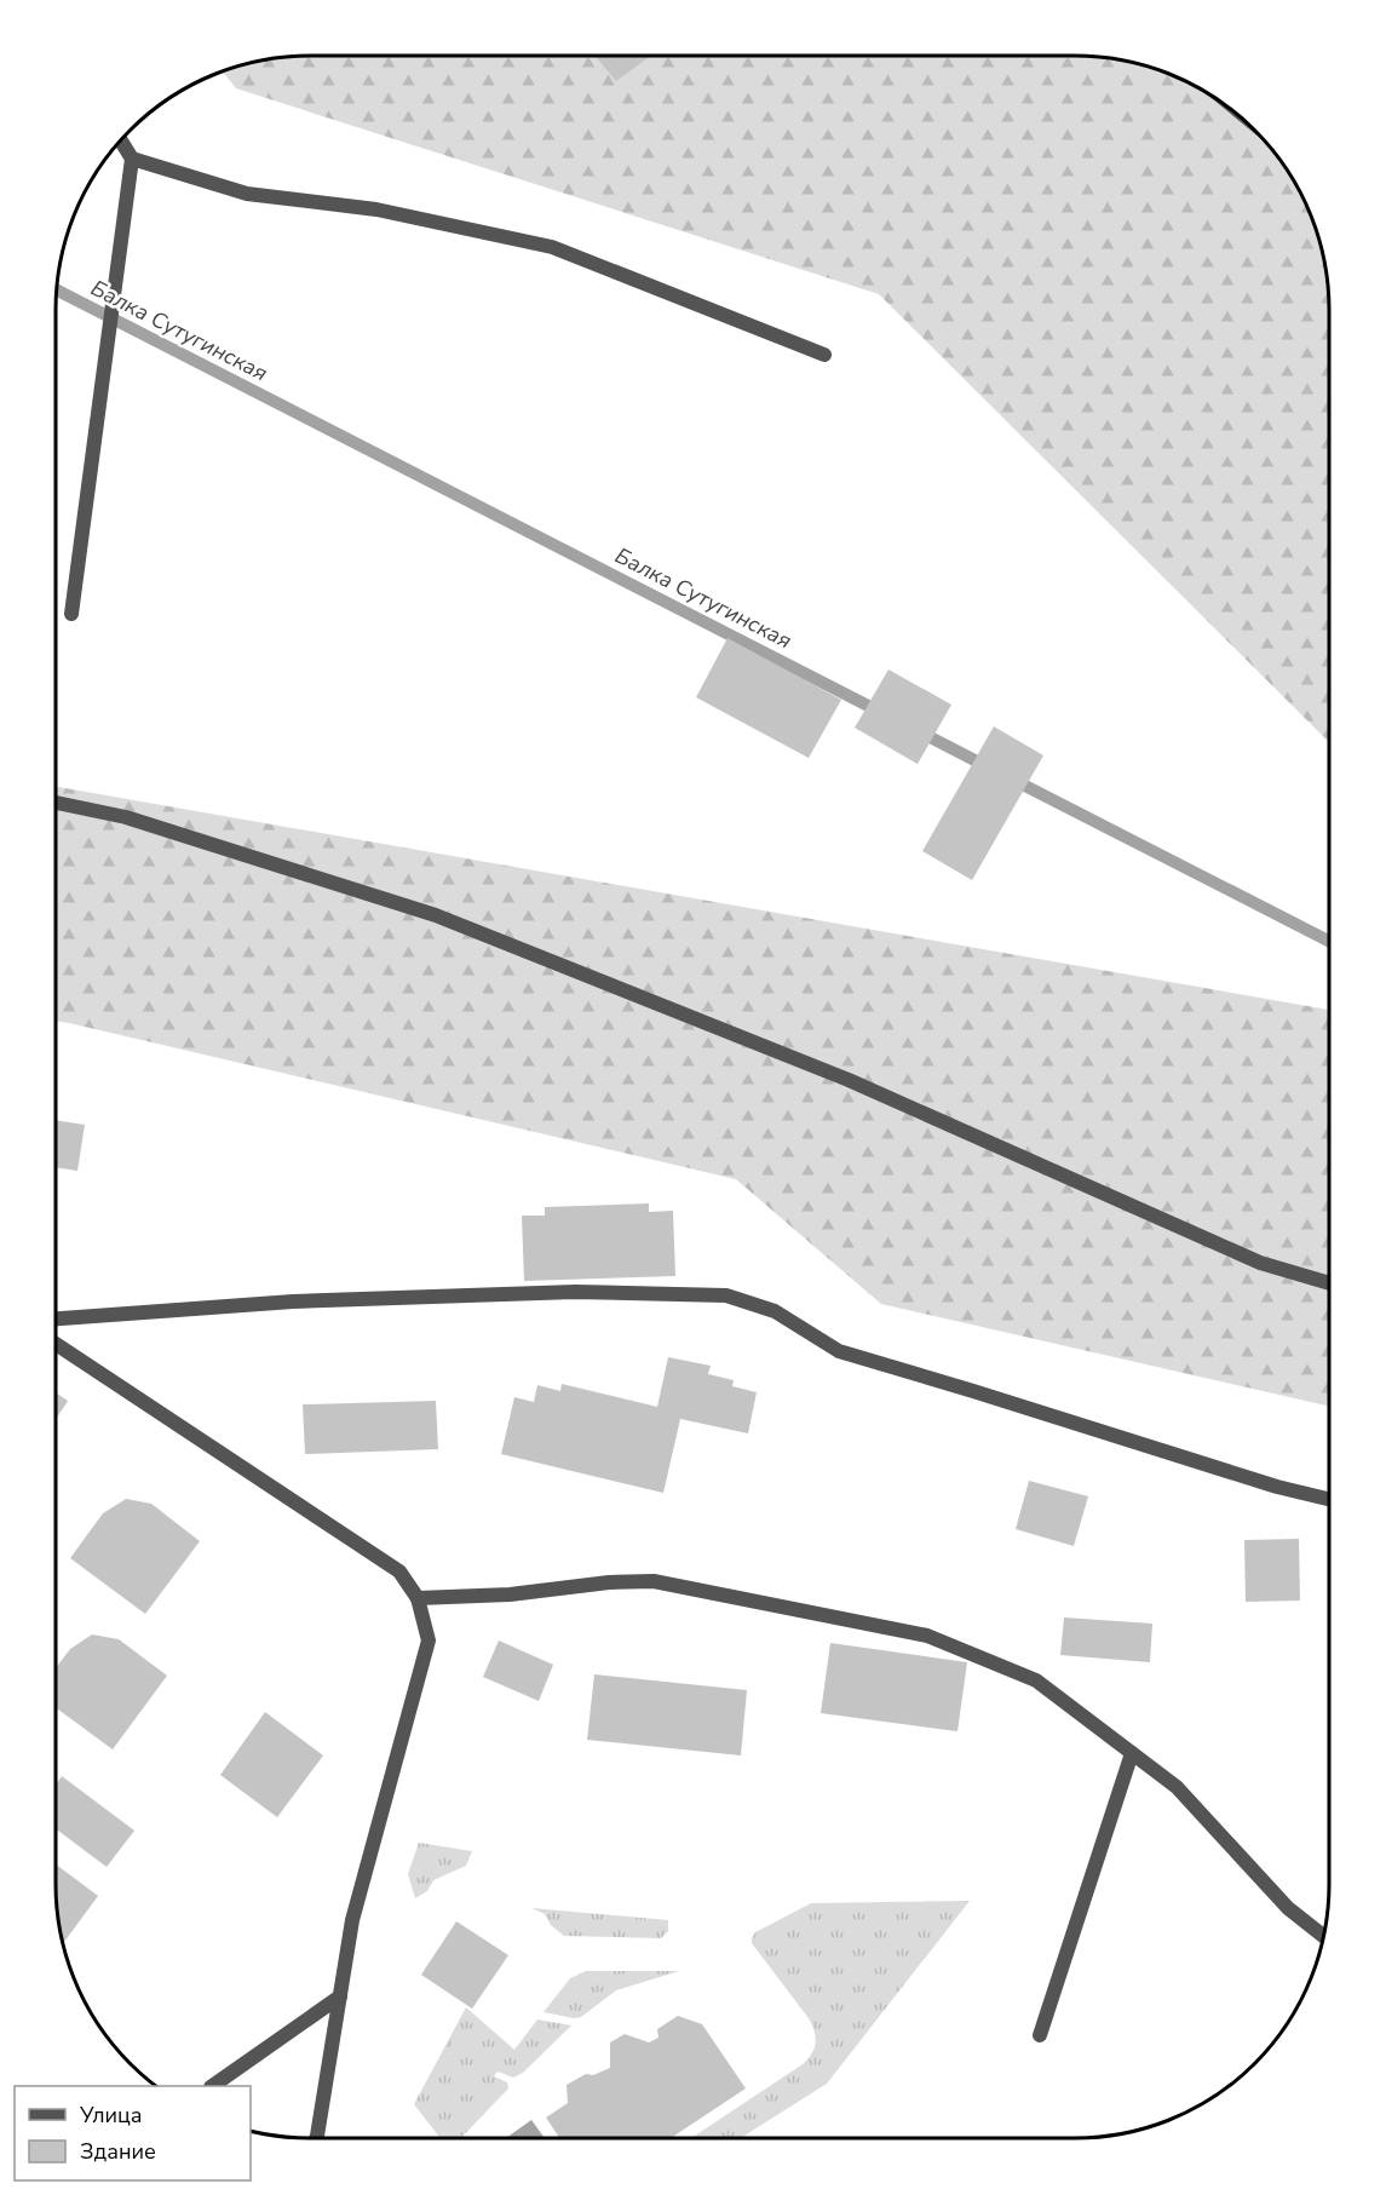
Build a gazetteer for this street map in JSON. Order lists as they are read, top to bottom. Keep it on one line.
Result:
{"water":["Балка Сутугинская"],"legend":["Улица","Здание"]}
